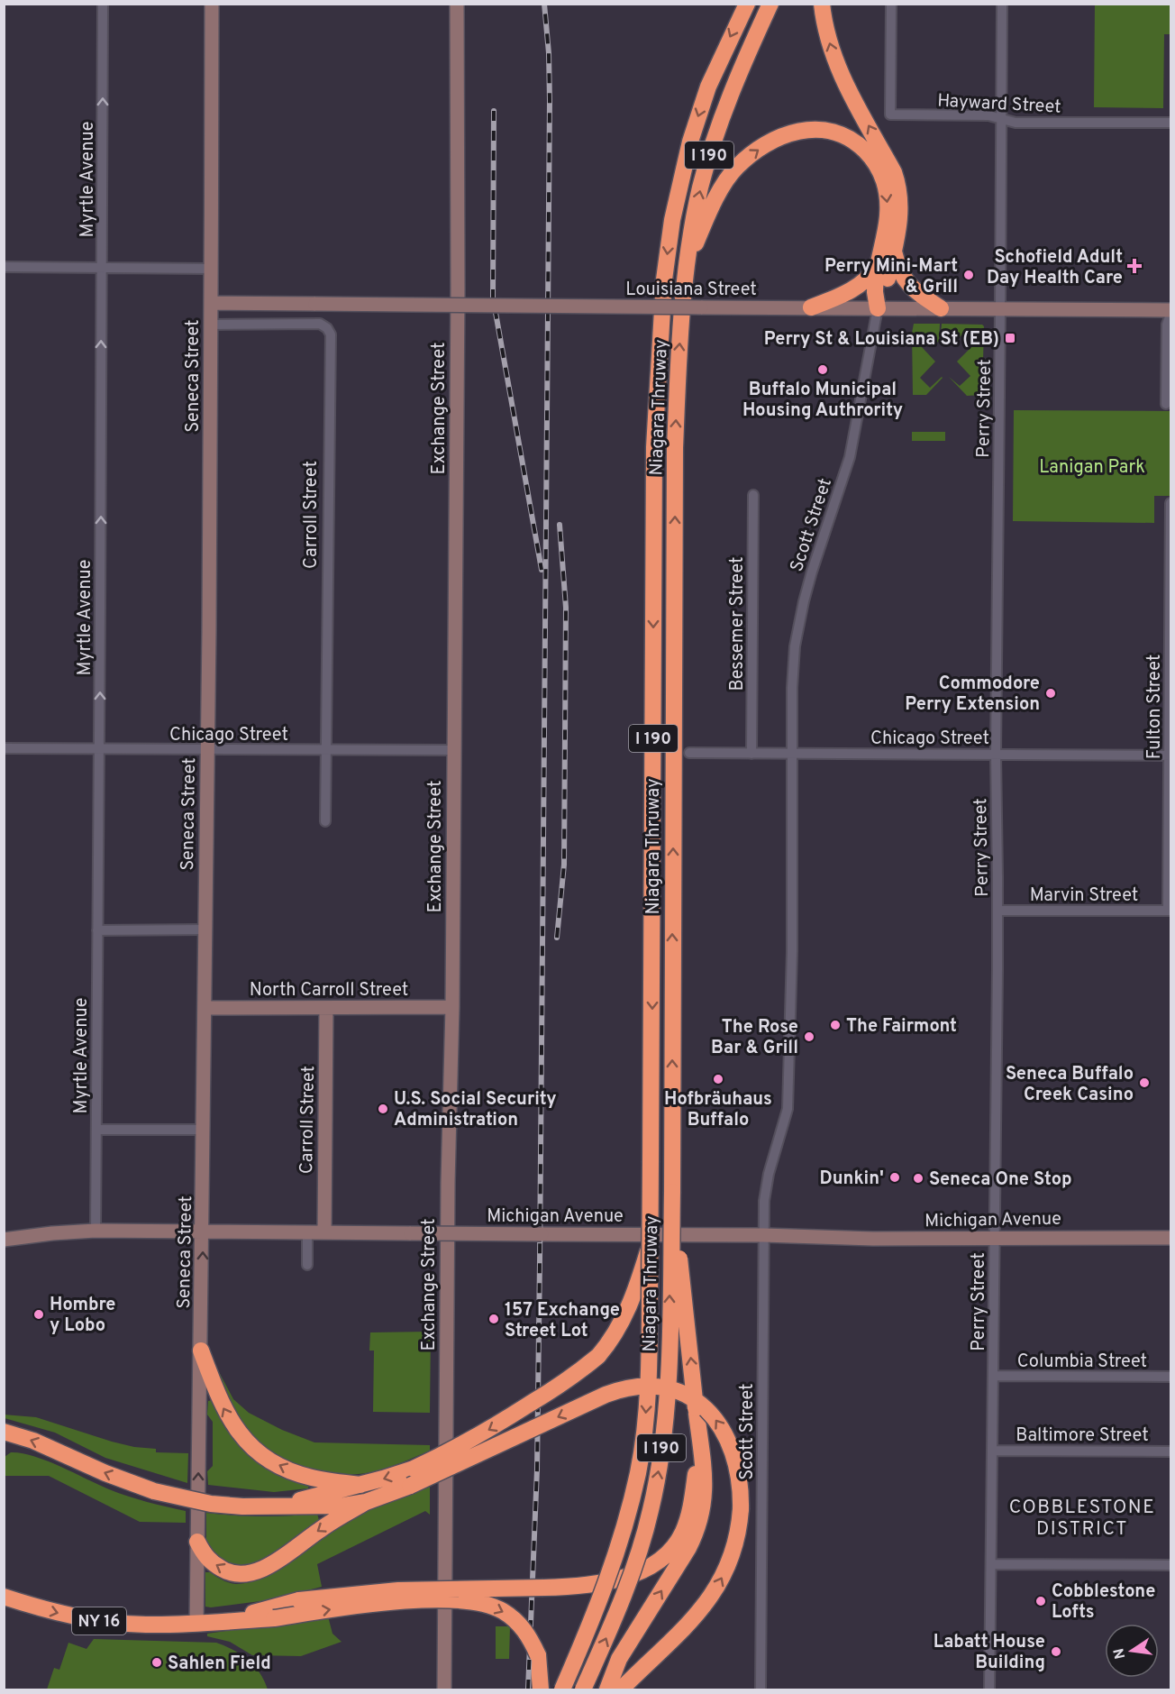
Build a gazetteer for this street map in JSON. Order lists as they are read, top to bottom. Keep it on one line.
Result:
{"streets":{"highway":["I 190","Niagara Thruway","NY 16"],"street":["Hayward Street","Myrtle Avenue","Louisiana Street","Seneca Street","Exchange Street","Perry Street","Carroll Street","Scott Street","Bessemer Street","Fulton Street","Chicago Street","Marvin Street","North Carroll Street","Michigan Avenue","Columbia Street","Baltimore Street"]},"crossings":[["Hayward Street","Perry Street"],["Myrtle Avenue","Chicago Street"],["Myrtle Avenue","Michigan Avenue"],["Louisiana Street","Seneca Street"],["Louisiana Street","Perry Street"],["Louisiana Street","Scott Street"],["Seneca Street","Carroll Street"],["Seneca Street","Chicago Street"],["Seneca Street","North Carroll Street"],["Seneca Street","Michigan Avenue"],["Seneca Street","NY 16"],["Exchange Street","Chicago Street"],["Exchange Street","North Carroll Street"],["Perry Street","Chicago Street"],["Perry Street","Marvin Street"],["Perry Street","Michigan Avenue"],["Perry Street","Columbia Street"],["Perry Street","Baltimore Street"],["Carroll Street","Chicago Street"],["Carroll Street","North Carroll Street"],["Carroll Street","Michigan Avenue"],["Scott Street","Chicago Street"],["Scott Street","Michigan Avenue"],["Bessemer Street","Chicago Street"],["Fulton Street","Chicago Street"],["Fulton Street","Marvin Street"]],"one_way":["Myrtle Avenue"],"districts":["COBBLESTONE DISTRICT"],"parks":["Lanigan Park"],"places":{"health":["Schofield Adult Day Health Care"],"other":["Perry Mini-Mart & Grill","Buffalo Municipal Housing Authrority","Commodore Perry Extension","The Fairmont","The Rose Bar & Grill","Hofbräuhaus Buffalo","Seneca Buffalo Creek Casino","U.S. Social Security Administration","Dunkin'","Seneca One Stop","Hombre y Lobo","157 Exchange Street Lot","Cobblestone Lofts","Labatt House Building","Sahlen Field"],"transit":["Perry St & Louisiana St (EB)"]},"north":"left"}
